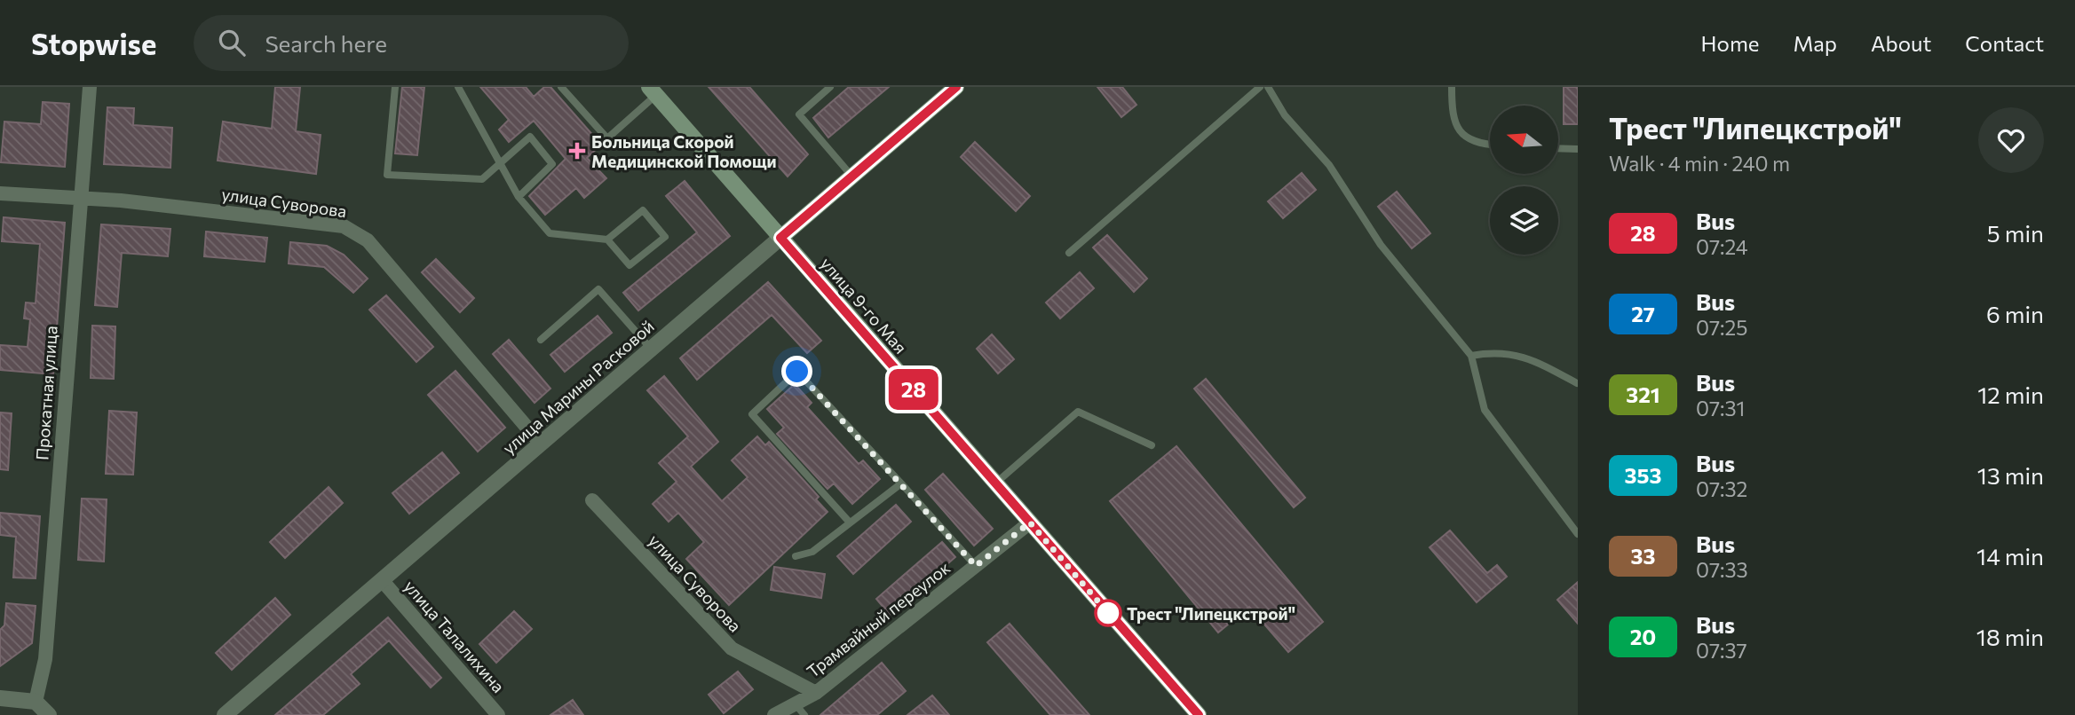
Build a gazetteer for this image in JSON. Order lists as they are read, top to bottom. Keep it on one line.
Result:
{"streets":{"main road":["улица 9-го Мая","улица Марины Расковой"],"street":["улица Суворова","Прокатная улица","Трамвайный переулок","улица Талалихина"]},"crossings":[["улица Суворова","улица Марины Расковой"],["улица Суворова","Прокатная улица"],["улица Суворова","Трамвайный переулок"],["улица 9-го Мая","улица Марины Расковой"],["улица 9-го Мая","Трамвайный переулок"],["улица Марины Расковой","улица Талалихина"]],"places":{"health":["Больница Скорой Медицинской Помощи"],"other":["Трест \"Липецкстрой\""]},"lines":["bus line 28"],"north":"left","page":{"header":"Stopwise","search":"Search here","nav":["Home","Map","About","Contact"],"on_map":"28","heading":["Трест \"Липецкстрой\"","Walk · 4 min · 240 m"],"list":[{"mark":"28","name":"Bus","note":"07:24","value":"5 min"},{"mark":"27","name":"Bus","note":"07:25","value":"6 min"},{"mark":"321","name":"Bus","note":"07:31","value":"12 min"},{"mark":"353","name":"Bus","note":"07:32","value":"13 min"},{"mark":"33","name":"Bus","note":"07:33","value":"14 min"},{"mark":"20","name":"Bus","note":"07:37","value":"18 min"}]}}
